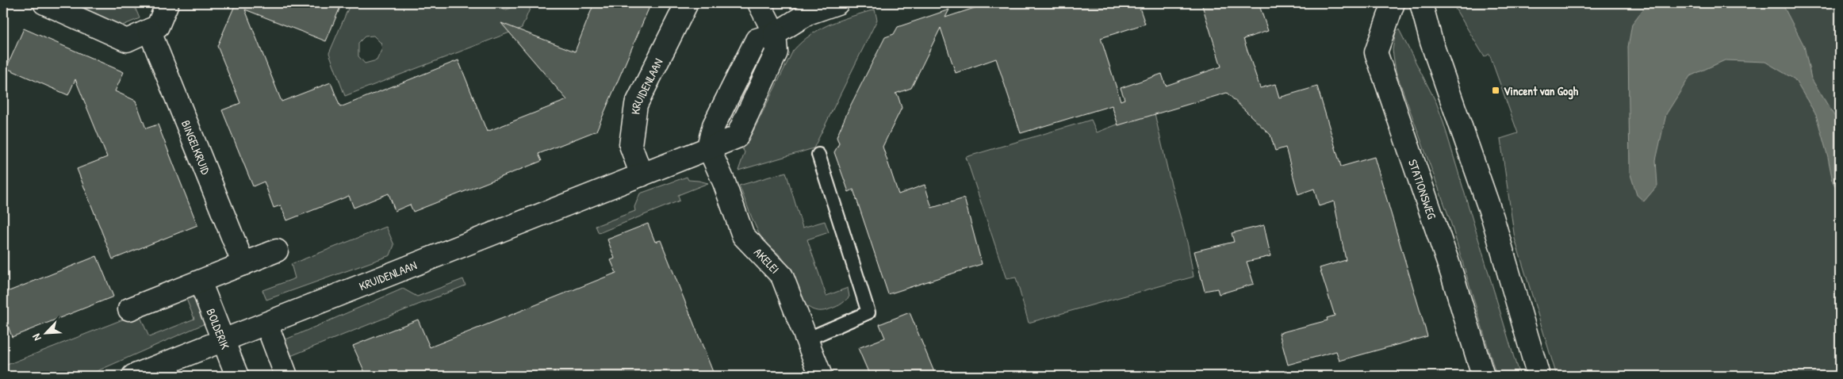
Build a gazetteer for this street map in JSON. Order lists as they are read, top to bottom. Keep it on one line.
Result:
{"streets":{"street":["KRUIDENLAAN","BINGELKRUID","STATIONSWEG","AKELEI","BOLDERIK"]},"crossings":[["KRUIDENLAAN","AKELEI"],["KRUIDENLAAN","BOLDERIK"]],"places":{"transit":["Vincent van Gogh"]},"north":"bottom left"}
